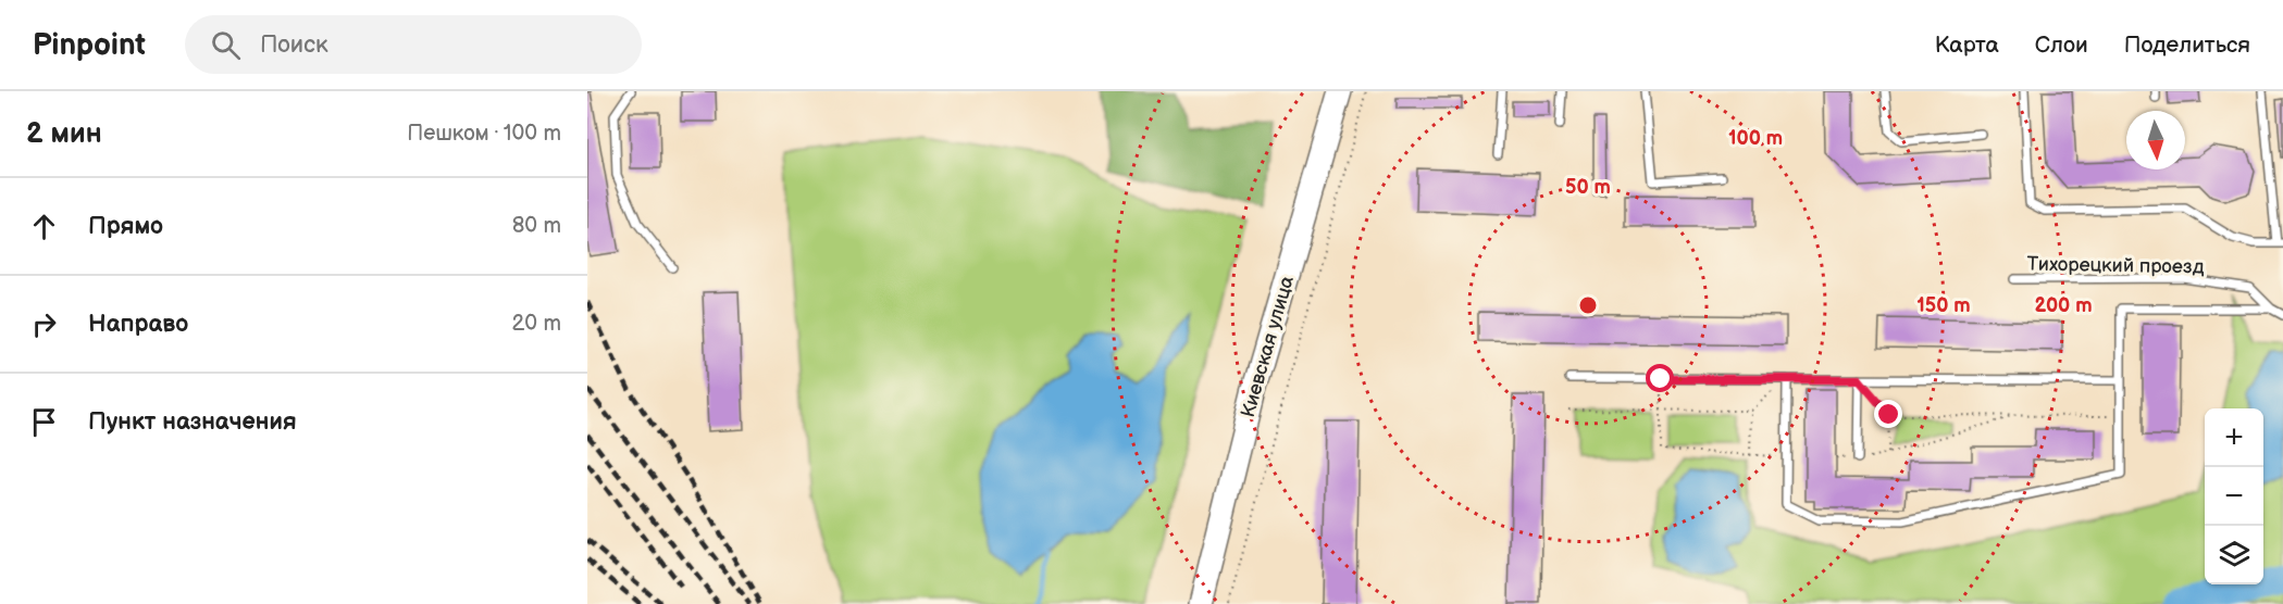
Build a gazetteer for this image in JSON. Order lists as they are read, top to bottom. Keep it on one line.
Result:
{"streets":{"main road":["Киевская улица"],"lane":["Тихорецкий проезд"]},"north":"bottom","page":{"header":"Pinpoint","search":"Поиск","nav":["Карта","Слои","Поделиться"],"heading":["2 мин","Пешком · 100 m"],"list":[["Прямо","80 m"],["Направо","20 m"],"Пункт назначения"],"map_buttons":["+","−"]},"rings":["100 m","50 m","150 m","200 m"]}
